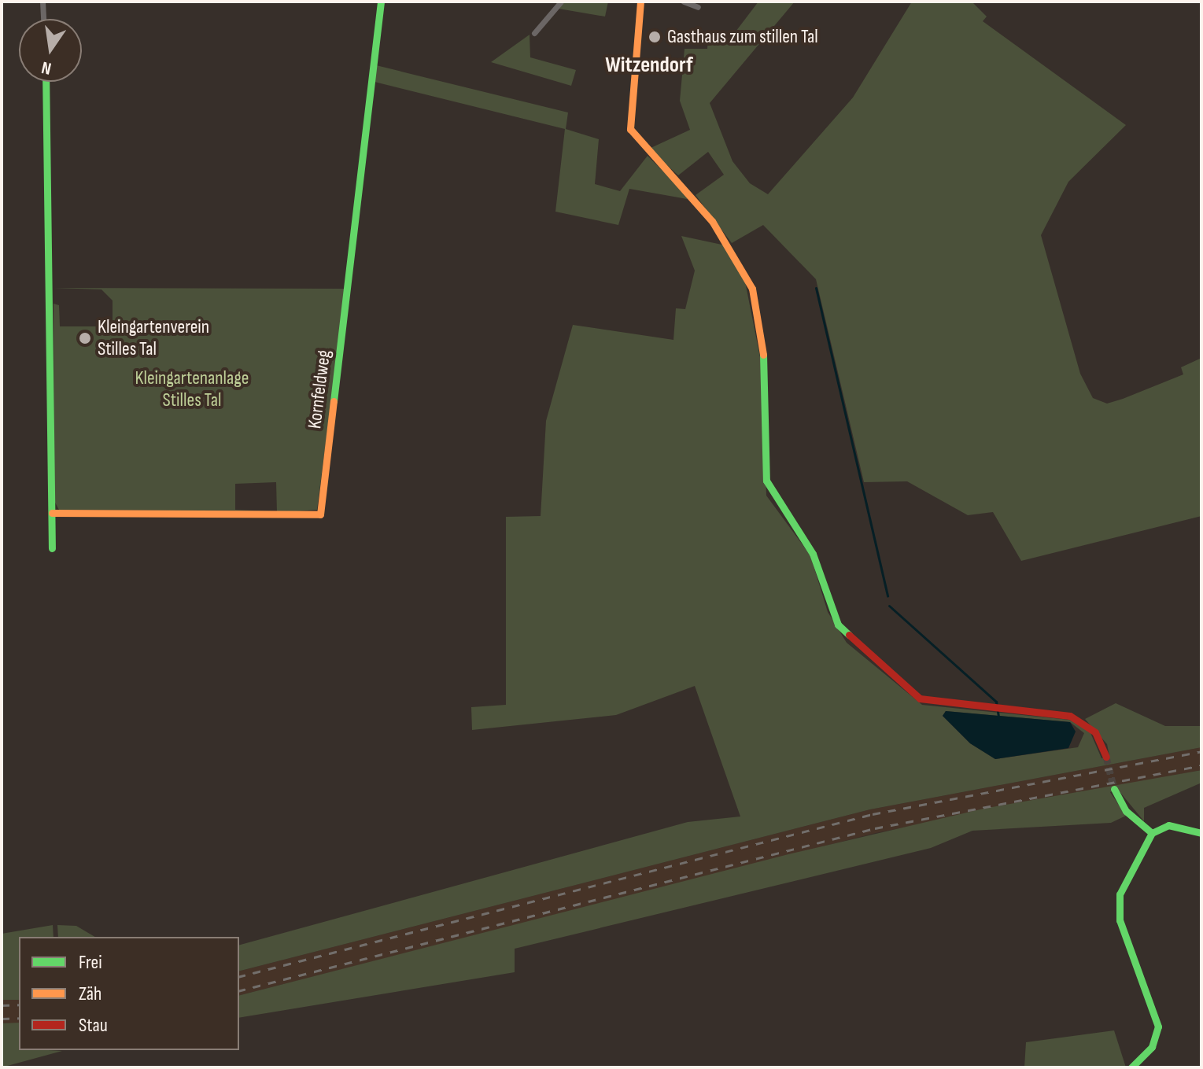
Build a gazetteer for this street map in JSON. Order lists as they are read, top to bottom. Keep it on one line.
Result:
{"streets":{"street":["Kornfeldweg"]},"districts":["Witzendorf"],"parks":["Kleingartenanlage Stilles Tal"],"places":["Gasthaus zum stillen Tal","Kleingartenverein Stilles Tal"],"legend":["Frei","Zäh","Stau"],"north":"bottom"}
